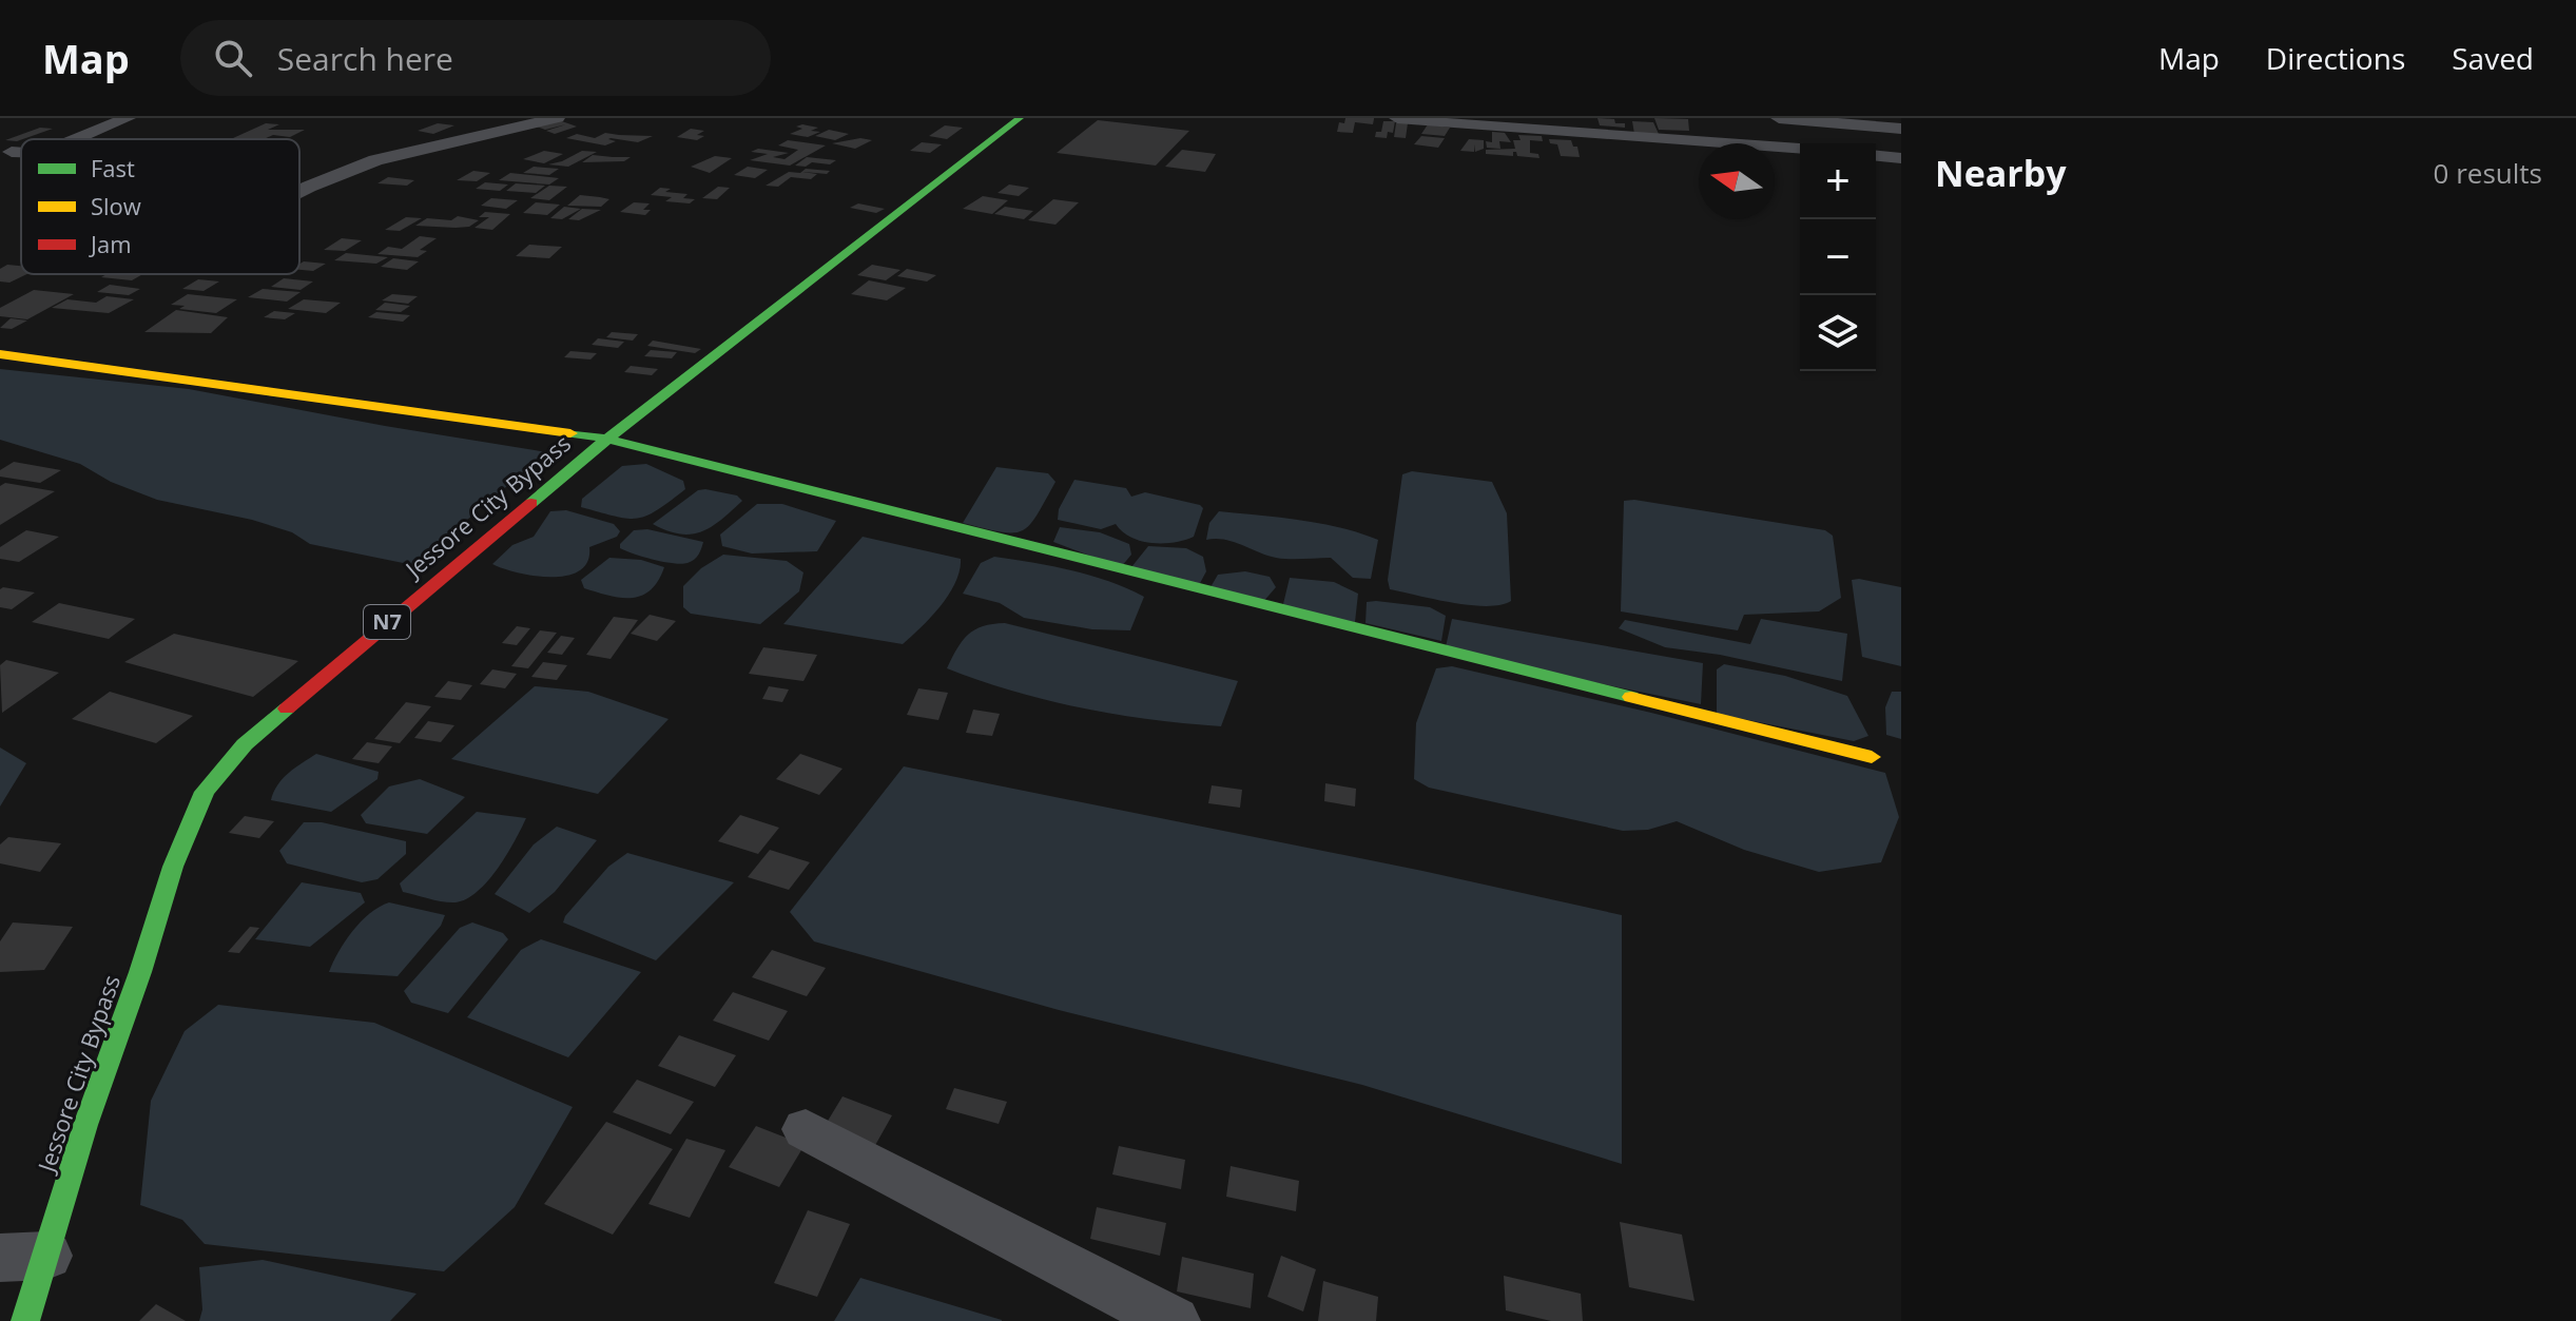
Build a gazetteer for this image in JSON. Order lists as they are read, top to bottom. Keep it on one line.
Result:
{"streets":{"main road":["Jessore City Bypass","N7"]},"legend":["Fast","Slow","Jam"],"north":"left","page":{"header":"Map","search":"Search here","nav":["Map","Directions","Saved"],"heading":["Nearby","0 results"],"map_buttons":["+","−"]}}
